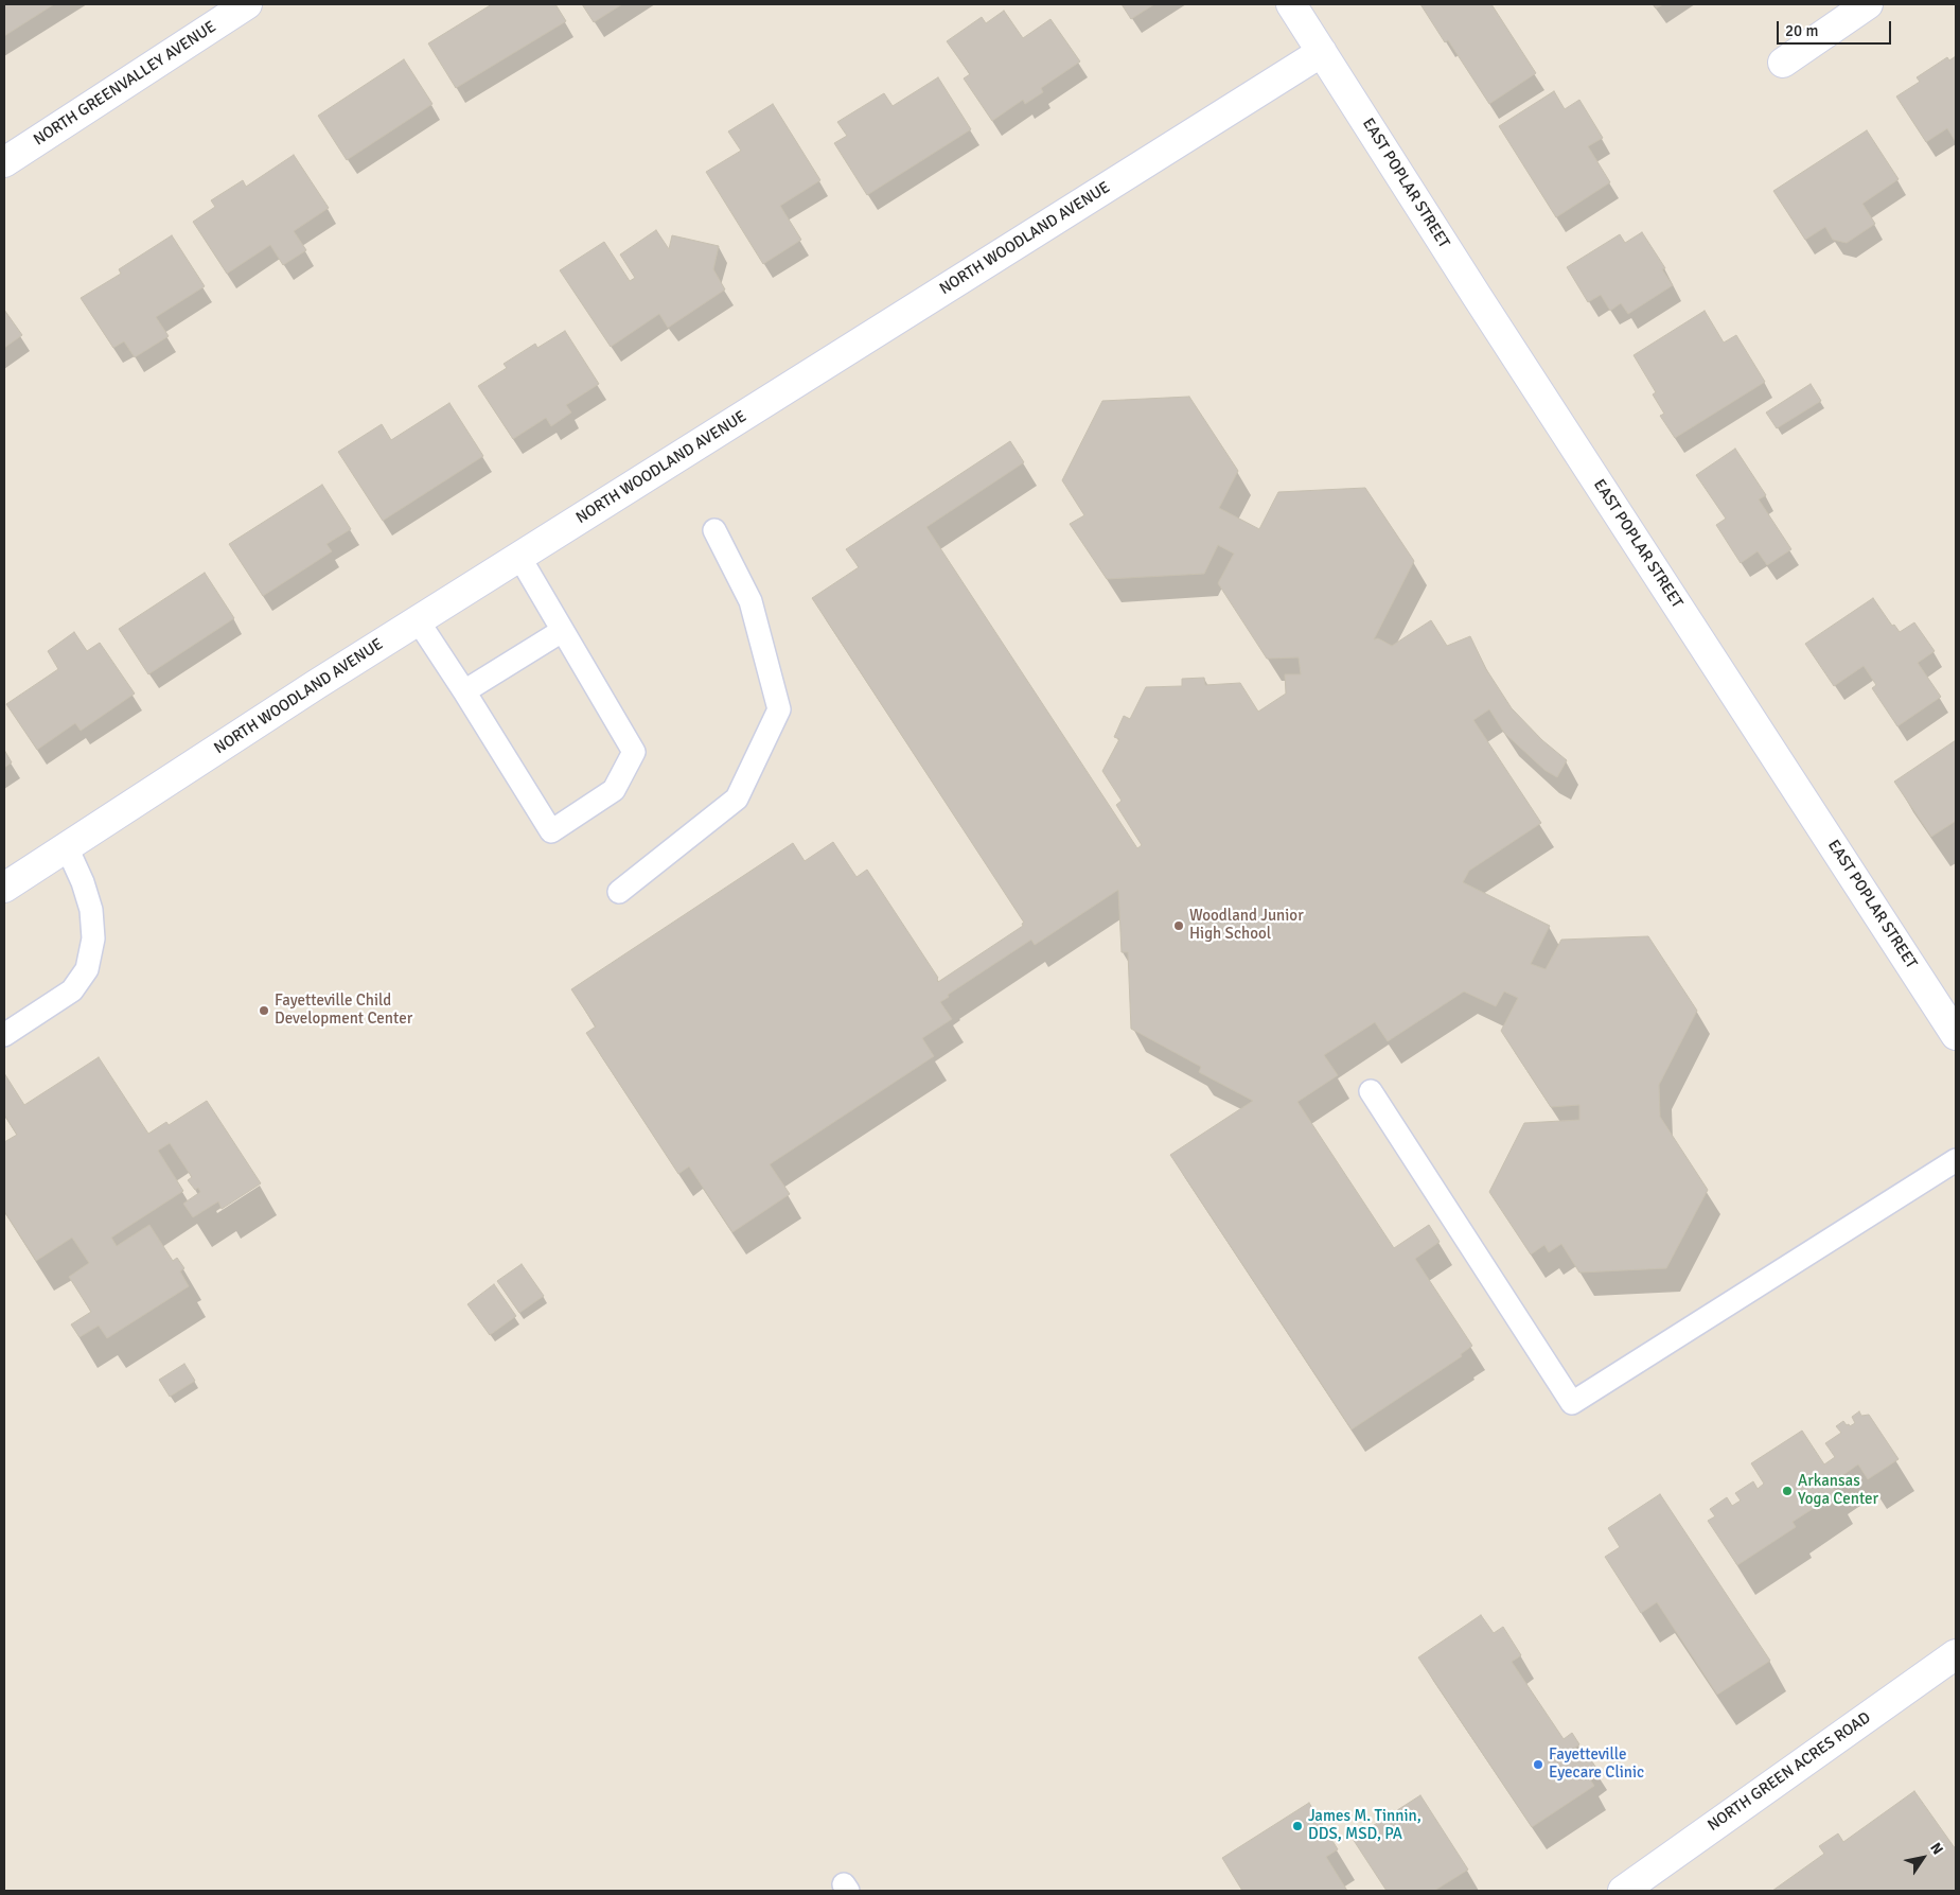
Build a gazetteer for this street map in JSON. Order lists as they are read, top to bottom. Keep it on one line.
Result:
{"streets":{"street":["NORTH GREENVALLEY AVENUE","EAST POPLAR STREET","NORTH WOODLAND AVENUE","NORTH GREEN ACRES ROAD"]},"crossings":[["EAST POPLAR STREET","NORTH WOODLAND AVENUE"]],"places":["Woodland Junior High School","Fayetteville Child Development Center","Arkansas Yoga Center","Fayetteville Eyecare Clinic","James M. Tinnin, DDS, MSD, PA"],"scale_bar":"20 m","north":"top right"}
